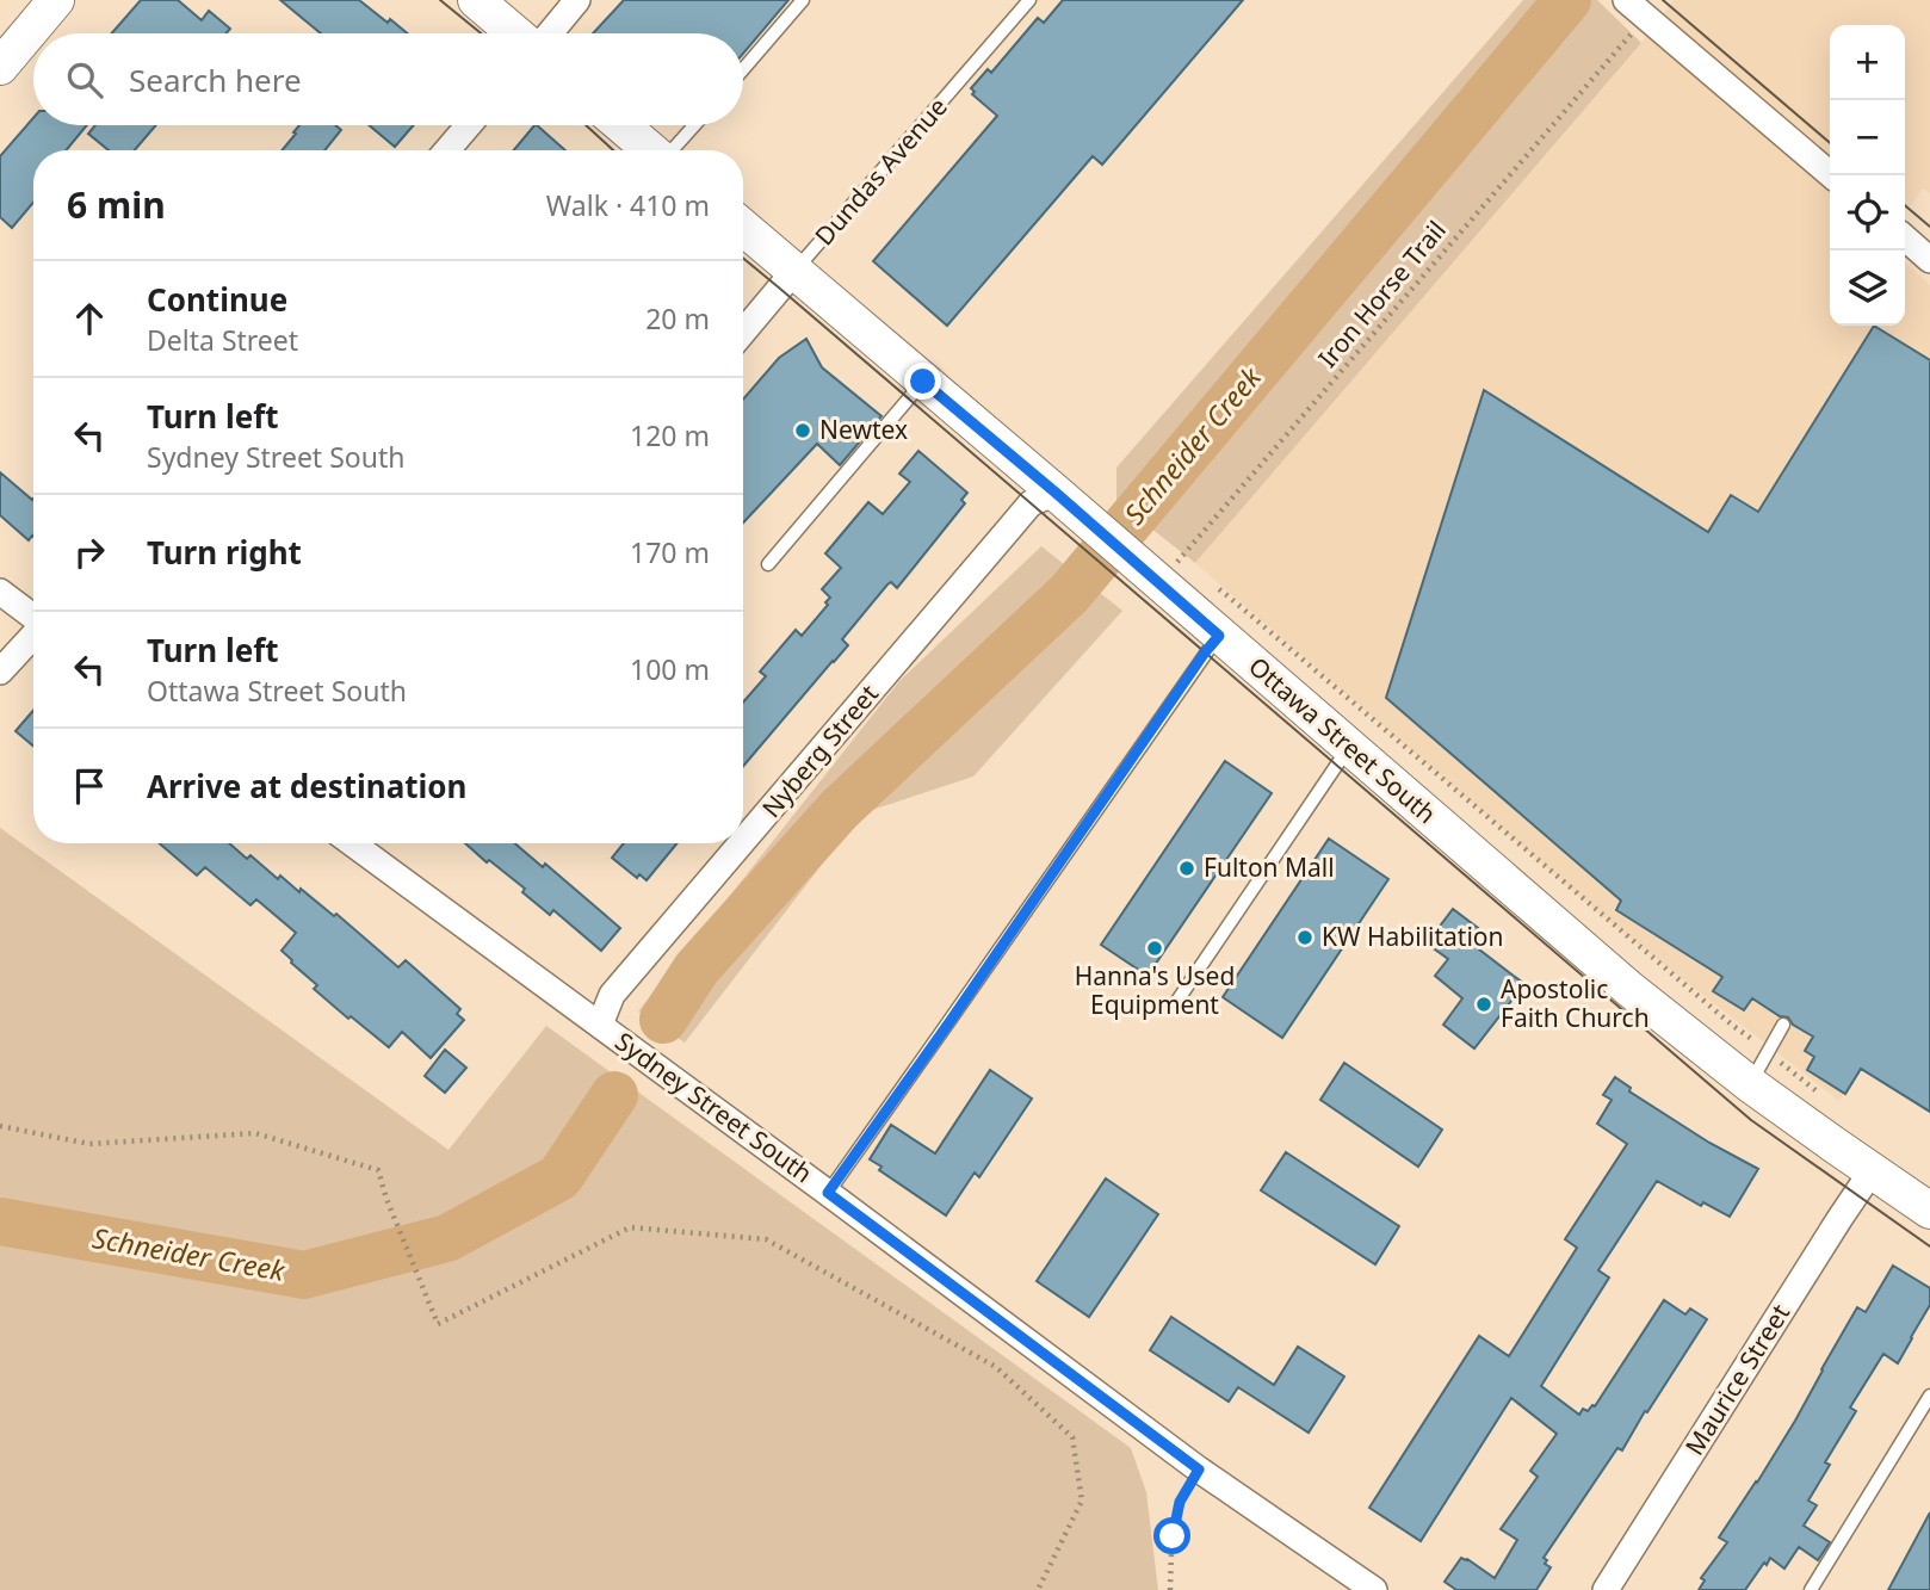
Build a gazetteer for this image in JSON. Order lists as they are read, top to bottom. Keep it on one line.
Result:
{"streets":{"main road":["Ottawa Street South"],"street":["Dundas Avenue","Nyberg Street","Sydney Street South","Maurice Street"],"path":["Iron Horse Trail"]},"crossings":[["Dundas Avenue","Ottawa Street South"],["Iron Horse Trail","Ottawa Street South"],["Ottawa Street South","Nyberg Street"],["Ottawa Street South","Maurice Street"],["Nyberg Street","Sydney Street South"]],"water":["Schneider Creek"],"places":["Newtex","Fulton Mall","KW Habilitation","Hanna's Used Equipment","Apostolic Faith Church"],"page":{"map_buttons":["+","−"],"search":"Search here","heading":["6 min","Walk · 410 m"],"list":[["Continue","Delta Street","20 m"],["Turn left","Sydney Street South","120 m"],["Turn right","170 m"],["Turn left","Ottawa Street South","100 m"],"Arrive at destination"]}}
